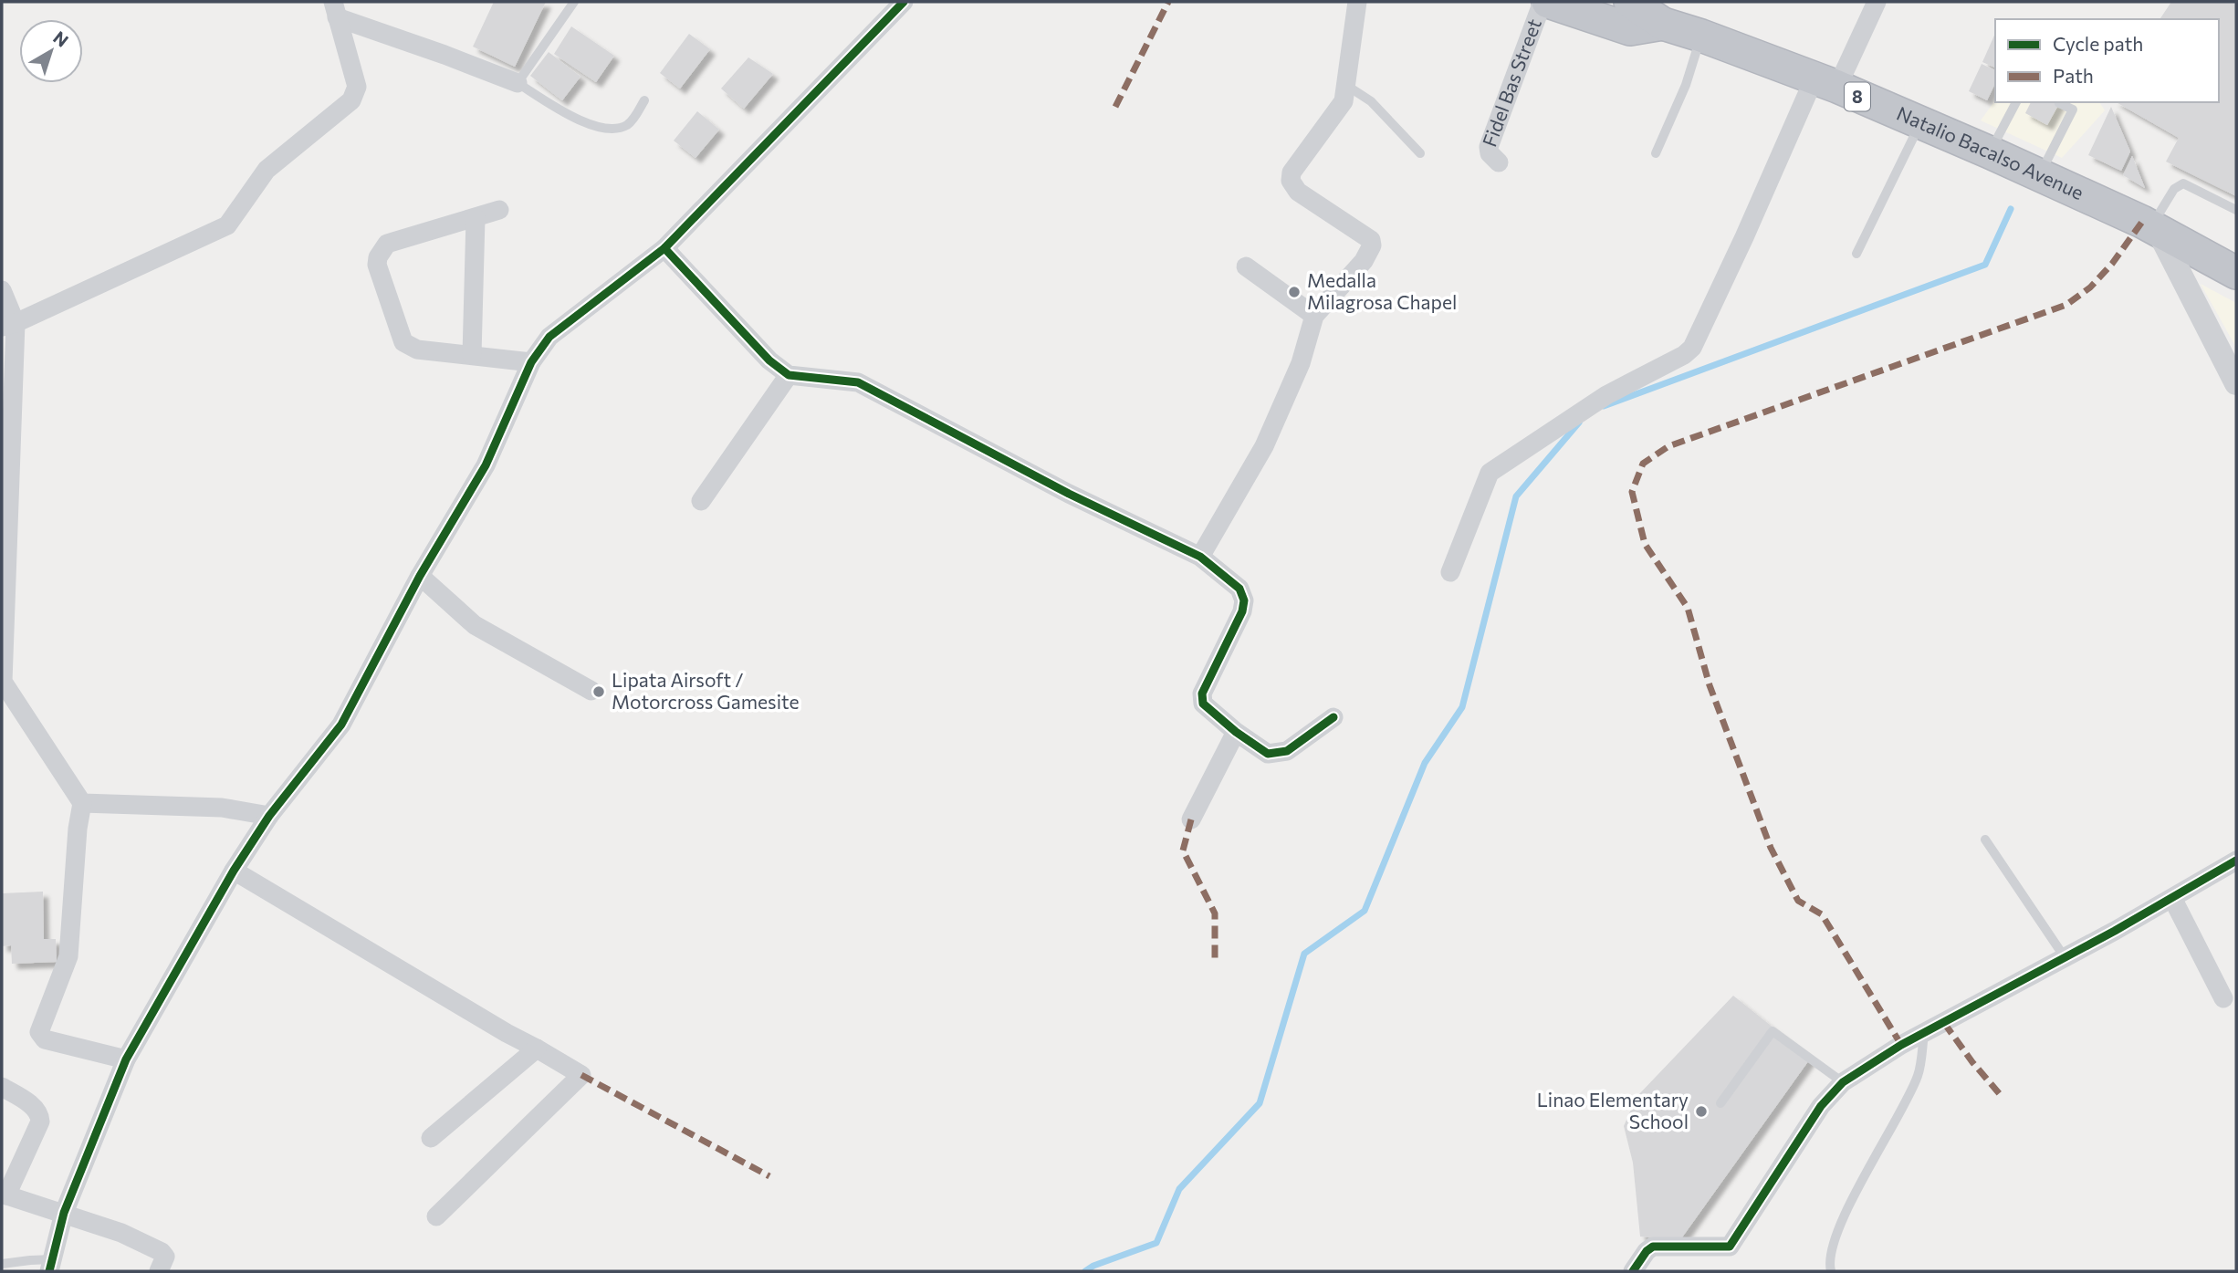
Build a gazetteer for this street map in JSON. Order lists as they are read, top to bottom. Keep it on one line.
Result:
{"streets":{"highway":["8","Natalio Bacalso Avenue"],"street":["Fidel Bas Street"]},"places":["Medalla Milagrosa Chapel","Lipata Airsoft / Motorcross Gamesite","Linao Elementary School"],"legend":["Cycle path","Path"],"north":"top right"}
